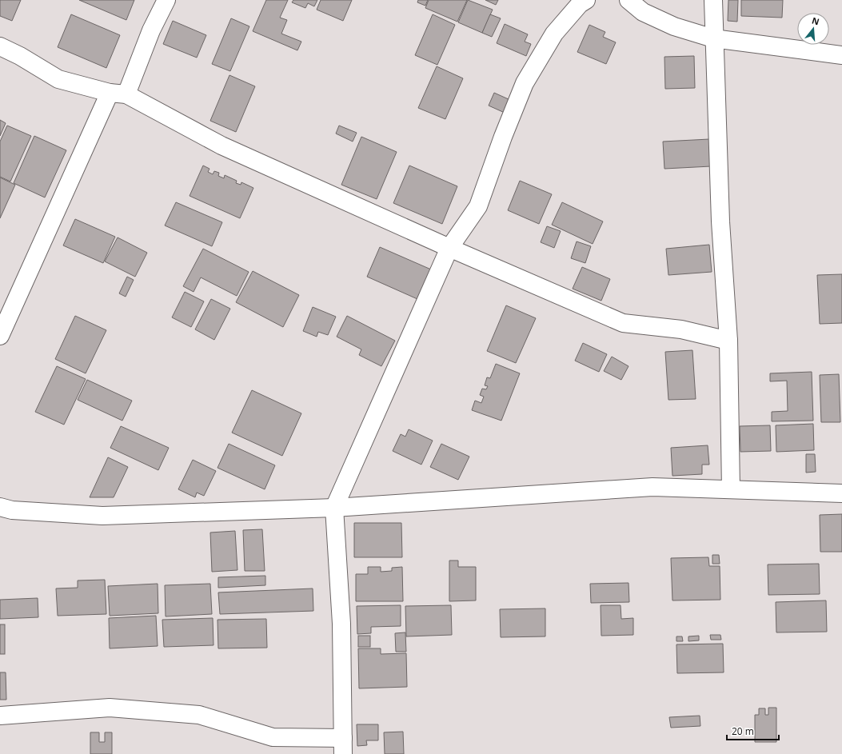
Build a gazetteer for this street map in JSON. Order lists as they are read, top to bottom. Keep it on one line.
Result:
{"scale_bar":"20 m","north":"top"}
